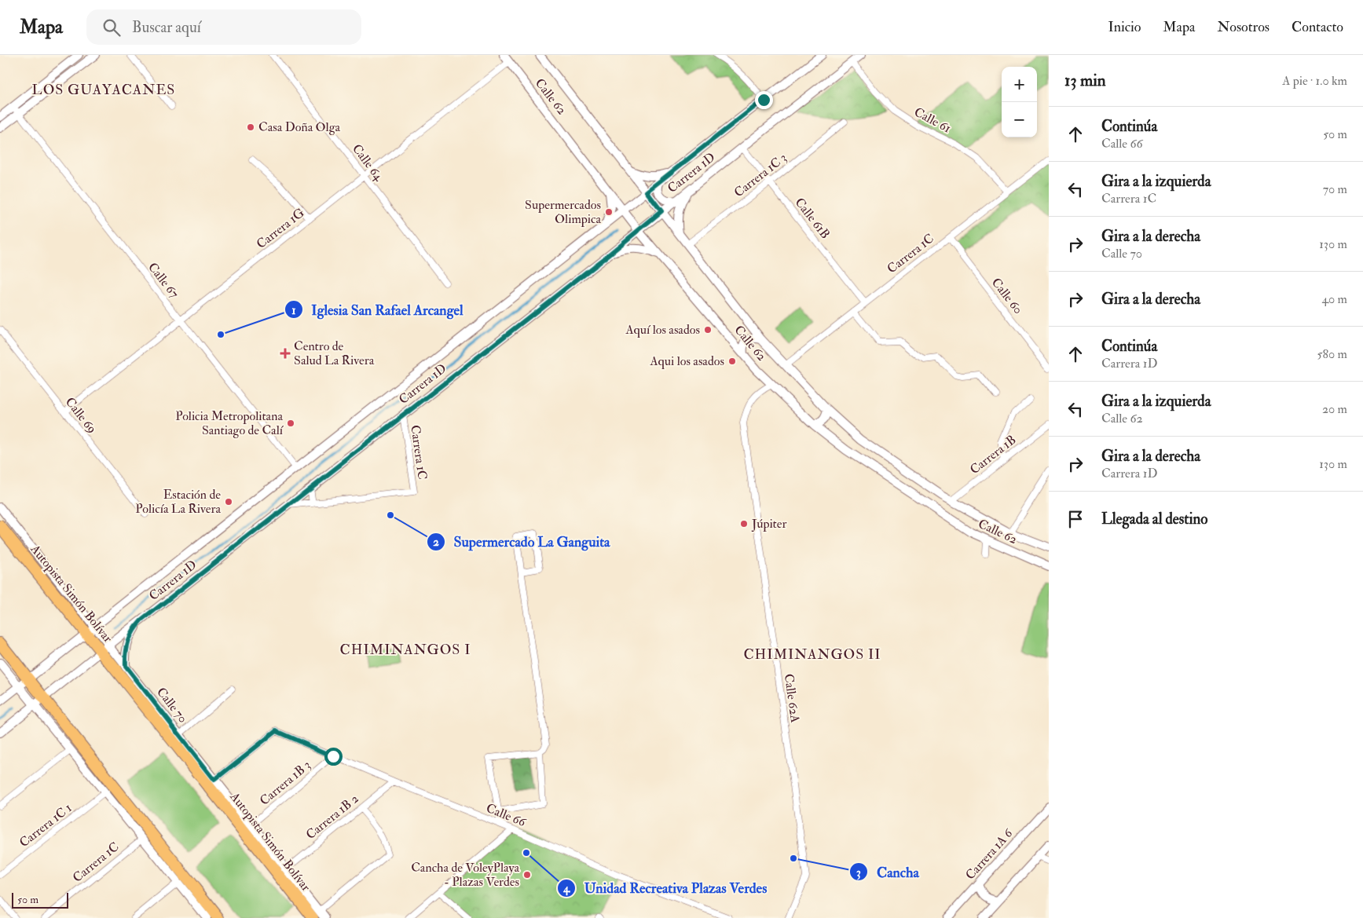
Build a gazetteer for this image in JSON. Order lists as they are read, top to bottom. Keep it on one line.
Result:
{"streets":{"highway":["Autopista Simón Bolívar"],"street":["Calle 62","Calle 61","Calle 64","Carrera 1D","Carrera 1C 3","Calle 61B","Carrera 1G","Carrera 1C","Calle 67","Calle 60","Calle 69","Carrera 1B","Calle 62A","Calle 70","Carrera 1B 3","Calle 66","Carrera 1B 2","Carrera 1C 1","Carrera 1A 6"]},"crossings":[["Calle 62","Carrera 1D"],["Calle 62","Carrera 1C 3"],["Calle 62","Carrera 1G"],["Calle 62","Carrera 1C"],["Calle 62","Carrera 1B"],["Calle 62","Calle 62A"],["Calle 61","Carrera 1D"],["Calle 61","Carrera 1C"],["Calle 64","Carrera 1G"],["Carrera 1D","Calle 61B"],["Carrera 1D","Carrera 1C"],["Carrera 1D","Calle 67"],["Carrera 1D","Autopista Simón Bolívar"],["Carrera 1D","Calle 70"],["Carrera 1C 3","Calle 61B"],["Calle 61B","Carrera 1C"],["Carrera 1G","Calle 67"],["Carrera 1G","Calle 69"],["Carrera 1C","Calle 60"],["Autopista Simón Bolívar","Calle 70"],["Autopista Simón Bolívar","Calle 66"],["Calle 70","Carrera 1B 3"],["Calle 70","Calle 66"],["Calle 70","Carrera 1B 2"],["Carrera 1B 3","Calle 66"],["Calle 66","Carrera 1B 2"]],"districts":["LOS GUAYACANES","CHIMINANGOS I","CHIMINANGOS II"],"places":{"other":["Casa Doña Olga","Supermercados Olimpica","Aquí los asados","Iglesia San Rafael Arcangel","Aqui los asados","Policia Metropolitana Santiago de Calí","Estación de Policía La Rivera","Supermercado La Ganguita","Júpiter","Unidad Recreativa Plazas Verdes","Cancha","Cancha de VoleyPlaya - Plazas Verdes"],"health":["Centro de Salud La Rivera"]},"scale_bar":"50 m","page":{"header":"Mapa","search":"Buscar aquí","nav":["Inicio","Mapa","Nosotros","Contacto"],"heading":["13 min","A pie · 1.0 km"],"map_buttons":["+","−"],"list":[["Continúa","Calle 66","50 m"],["Gira a la izquierda","Carrera 1C","70 m"],["Gira a la derecha","Calle 70","130 m"],["Gira a la derecha","40 m"],["Continúa","Carrera 1D","580 m"],["Gira a la izquierda","Calle 62","20 m"],["Gira a la derecha","Carrera 1D","130 m"],"Llegada al destino"],"scale":"50 m"}}
